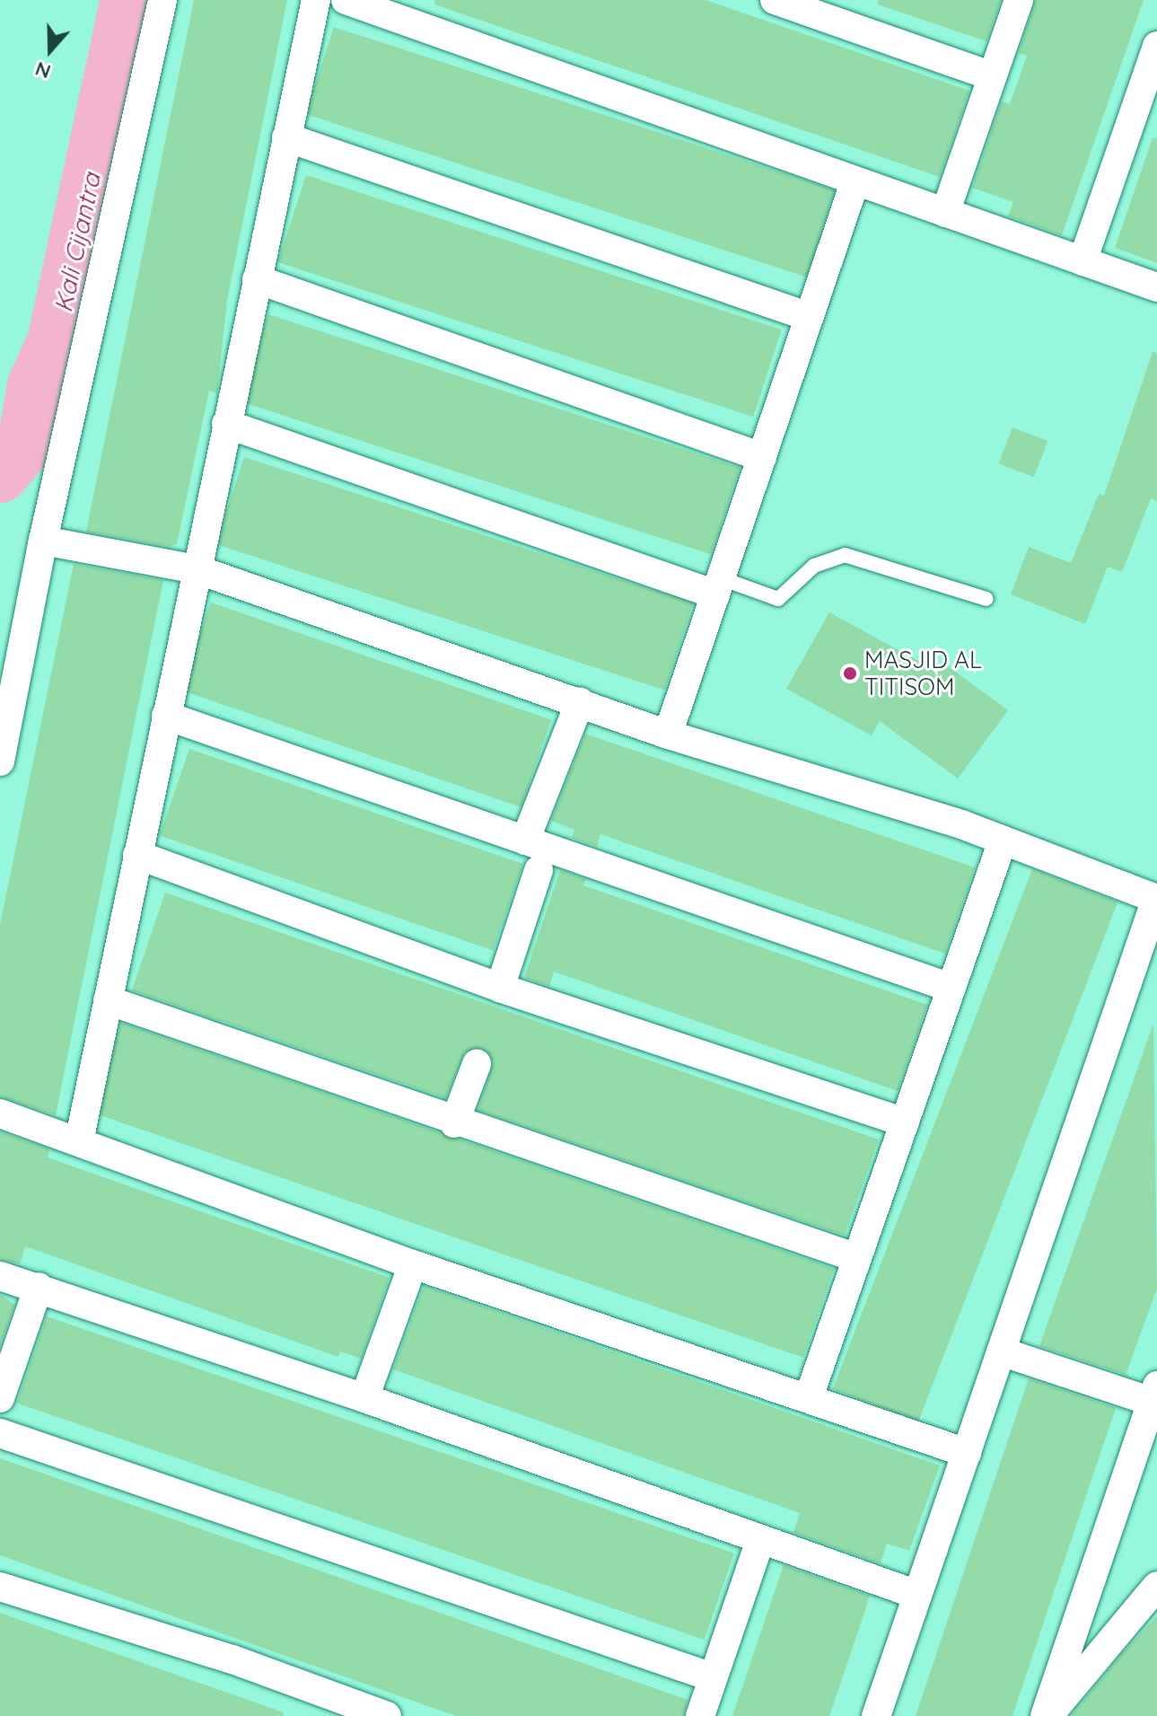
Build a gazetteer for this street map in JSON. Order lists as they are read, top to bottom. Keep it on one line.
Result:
{"water":["Kali Cijantra"],"places":["MASJID AL TITISOM"],"north":"bottom"}
